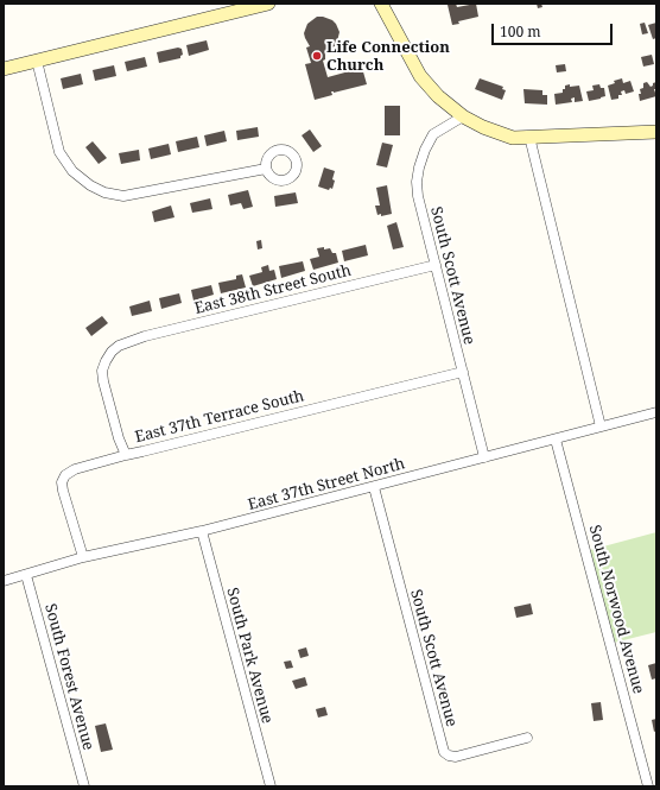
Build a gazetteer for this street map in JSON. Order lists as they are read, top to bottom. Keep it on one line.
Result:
{"streets":{"street":["South Scott Avenue","East 38th Street South","East 37th Terrace South","East 37th Street North","South Norwood Avenue","South Park Avenue","South Forest Avenue"]},"crossings":[["South Scott Avenue","East 38th Street South"],["South Scott Avenue","East 37th Terrace South"],["South Scott Avenue","East 37th Street North"],["East 38th Street South","East 37th Terrace South"],["East 37th Terrace South","East 37th Street North"],["East 37th Street North","South Norwood Avenue"],["East 37th Street North","South Park Avenue"],["East 37th Street North","South Forest Avenue"]],"places":["Life Connection Church"],"scale_bar":"100 m"}
